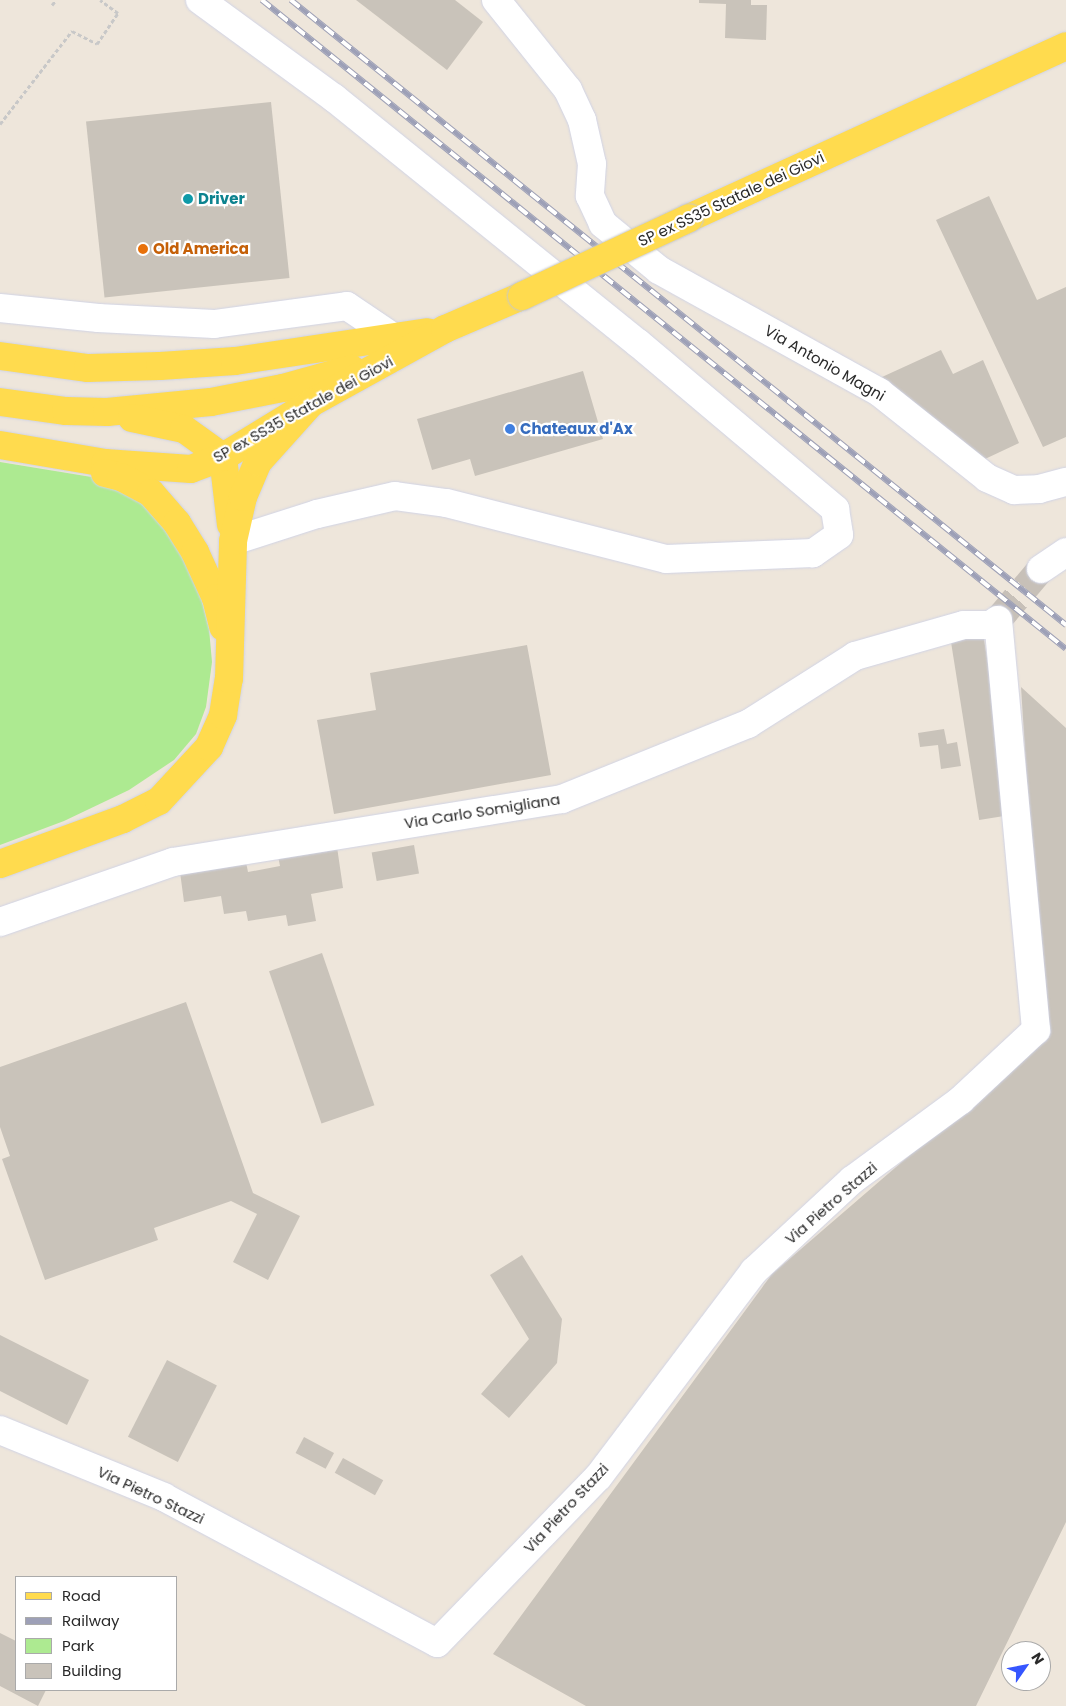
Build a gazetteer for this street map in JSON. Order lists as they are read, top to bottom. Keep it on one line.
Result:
{"streets":{"main road":["SP ex SS35 Statale dei Giovi"],"street":["Via Antonio Magni","Via Carlo Somigliana","Via Pietro Stazzi"]},"crossings":[["Via Carlo Somigliana","Via Pietro Stazzi"]],"places":["Driver","Old America","Chateaux d'Ax"],"legend":["Road","Railway","Park","Building"],"north":"top right"}
